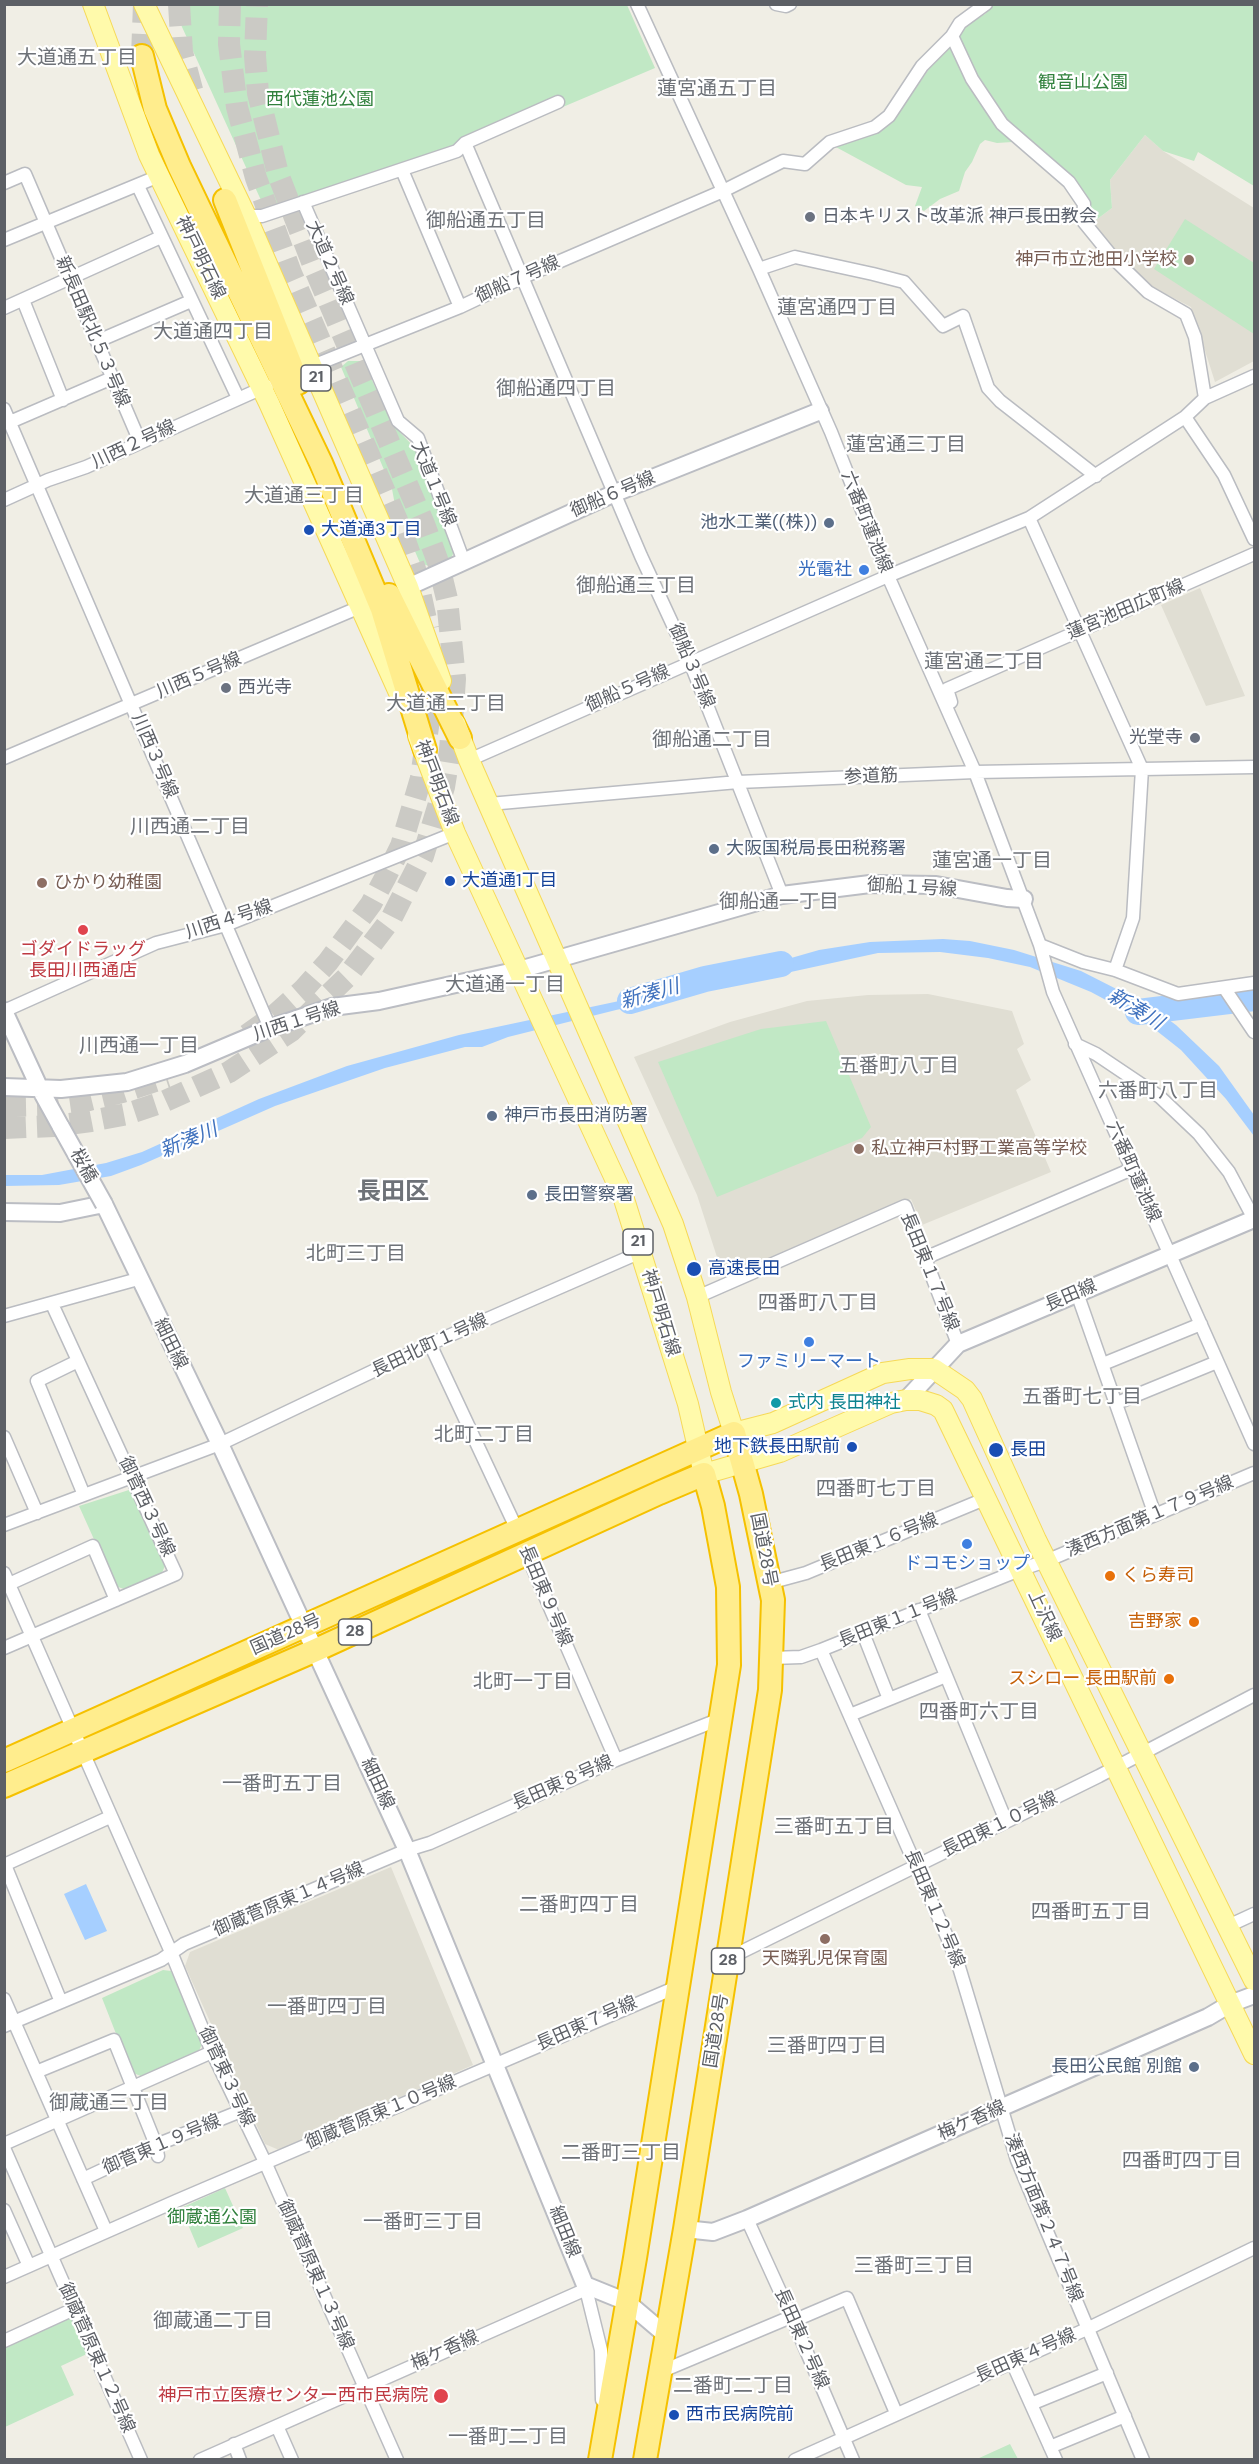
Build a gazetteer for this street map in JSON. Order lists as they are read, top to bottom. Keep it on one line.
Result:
{"streets":{"highway":["国道28号","28"],"main road":["神戸明石線","21","上沢線"],"street":["大道２号線","御船７号線","新長田駅北５３号線","川西２号線","大道１号線","御船６号線","六番町蓮池線","蓮宮池田広町線","御船３号線","川西５号線","御船５号線","川西３号線","参道筋","御船１号線","川西４号線","川西１号線","桜橋","長田東１７号線","長田線","細田線","長田北町１号線","御菅西３号線","湊西方面第１７９号線","長田東１６号線","長田東９号線","長田東１１号線","長田東８号線","長田東１０号線","御蔵菅原東１４号線","長田東１２号線","長田東７号線","御菅東３号線","御蔵菅原東１０号線","梅ケ香線","御菅東１９号線","湊西方面第２４７号線","御蔵菅原東１３号線","長田東２号線","長田東４号線","御蔵菅原東１２号線"]},"crossings":[["神戸明石線","大道２号線"],["神戸明石線","御船７号線"],["神戸明石線","川西２号線"],["神戸明石線","御船６号線"],["神戸明石線","川西５号線"],["神戸明石線","御船５号線"],["神戸明石線","参道筋"],["神戸明石線","御船１号線"],["神戸明石線","川西４号線"],["神戸明石線","川西１号線"],["神戸明石線","長田東１７号線"],["神戸明石線","長田北町１号線"],["神戸明石線","国道28号"],["神戸明石線","上沢線"],["神戸明石線","28"],["大道２号線","御船７号線"],["大道２号線","大道１号線"],["御船７号線","川西２号線"],["御船７号線","大道１号線"],["御船７号線","六番町蓮池線"],["御船７号線","御船３号線"],["新長田駅北５３号線","川西２号線"],["川西２号線","川西３号線"],["大道１号線","御船６号線"],["御船６号線","六番町蓮池線"],["御船６号線","御船３号線"],["六番町蓮池線","蓮宮池田広町線"],["六番町蓮池線","御船５号線"],["六番町蓮池線","参道筋"],["六番町蓮池線","御船１号線"],["六番町蓮池線","長田線"],["蓮宮池田広町線","参道筋"],["御船３号線","御船５号線"],["御船３号線","参道筋"],["御船３号線","御船１号線"],["川西５号線","川西３号線"],["川西３号線","川西４号線"],["川西３号線","川西１号線"],["御船１号線","川西１号線"],["川西１号線","桜橋"],["桜橋","細田線"],["長田東１７号線","長田線"],["長田線","上沢線"],["細田線","長田北町１号線"],["細田線","国道28号"],["細田線","長田東８号線"],["細田線","御蔵菅原東１４号線"],["細田線","長田東７号線"],["細田線","御蔵菅原東１０号線"],["細田線","梅ケ香線"],["長田北町１号線","御菅西３号線"],["長田北町１号線","長田東９号線"],["御菅西３号線","御菅東３号線"],["湊西方面第１７９号線","上沢線"],["湊西方面第１７９号線","長田東１１号線"],["長田東１６号線","国道28号"],["長田東１６号線","上沢線"],["国道28号","長田東９号線"],["国道28号","上沢線"],["国道28号","長田東１１号線"],["国道28号","28"],["国道28号","長田東１０号線"],["国道28号","御菅東３号線"],["国道28号","梅ケ香線"],["長田東９号線","長田東８号線"],["上沢線","長田東１１号線"],["上沢線","28"],["上沢線","長田東１０号線"],["上沢線","梅ケ香線"],["長田東１１号線","長田東１２号線"],["28","長田東８号線"],["28","長田東７号線"],["長田東８号線","御蔵菅原東１４号線"],["長田東１０号線","長田東１２号線"],["御蔵菅原東１４号線","御菅東３号線"],["長田東１２号線","梅ケ香線"],["長田東１２号線","湊西方面第２４７号線"],["長田東７号線","御蔵菅原東１０号線"],["御菅東３号線","御蔵菅原東１０号線"],["御菅東３号線","御菅東１９号線"],["御菅東３号線","御蔵菅原東１３号線"],["御蔵菅原東１０号線","御蔵菅原東１３号線"],["梅ケ香線","湊西方面第２４７号線"],["梅ケ香線","御蔵菅原東１３号線"],["梅ケ香線","長田東２号線"],["湊西方面第２４７号線","長田東４号線"],["長田東２号線","長田東４号線"]],"districts":["大道通五丁目","蓮宮通五丁目","御船通五丁目","蓮宮通四丁目","大道通四丁目","御船通四丁目","蓮宮通三丁目","大道通三丁目","御船通三丁目","蓮宮通二丁目","大道通二丁目","御船通二丁目","川西通二丁目","蓮宮通一丁目","御船通一丁目","大道通一丁目","川西通一丁目","五番町八丁目","六番町八丁目","長田区","北町三丁目","四番町八丁目","五番町七丁目","北町二丁目","四番町七丁目","北町一丁目","四番町六丁目","一番町五丁目","三番町五丁目","二番町四丁目","四番町五丁目","一番町四丁目","三番町四丁目","御蔵通三丁目","二番町三丁目","四番町四丁目","一番町三丁目","三番町三丁目","御蔵通二丁目","二番町二丁目","一番町二丁目"],"water":["新湊川"],"parks":["観音山公園","西代蓮池公園","御蔵通公園"],"places":["日本キリスト改革派 神戸長田教会","神戸市立池田小学校","池水工業((株))","大道通3丁目","光電社","西光寺","光堂寺","大阪国税局長田税務署","大道通1丁目","ひかり幼稚園","ゴダイドラッグ 長田川西通店","神戸市長田消防署","私立神戸村野工業高等学校","長田警察署","高速長田","ファミリーマート","式内 長田神社","地下鉄長田駅前","長田","ドコモショップ","くら寿司","吉野家","スシロー 長田駅前","天隣乳児保育園","長田公民館 別館","神戸市立医療センター西市民病院","西市民病院前"]}
